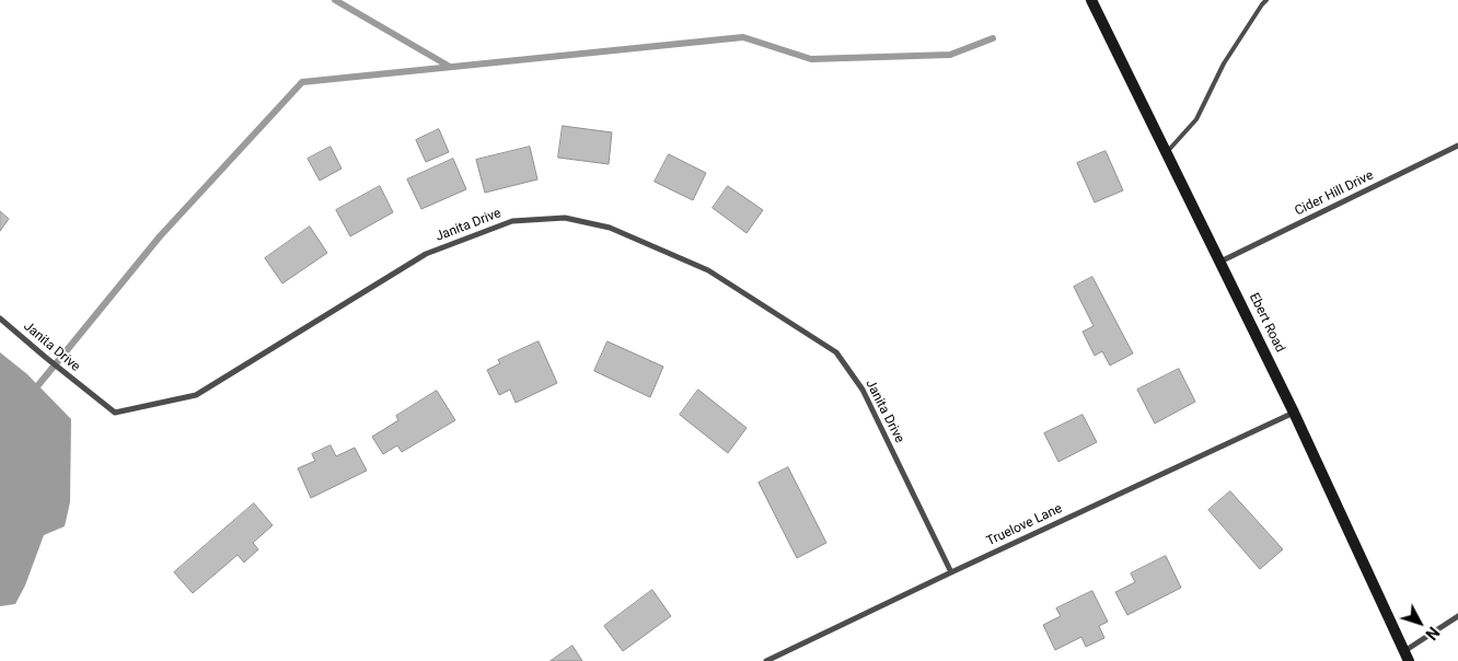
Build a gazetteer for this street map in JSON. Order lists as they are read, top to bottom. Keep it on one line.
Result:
{"streets":{"main road":["Ebert Road"],"street":["Cider Hill Drive","Janita Drive","Truelove Lane"]},"crossings":[["Cider Hill Drive","Ebert Road"],["Janita Drive","Truelove Lane"],["Ebert Road","Truelove Lane"]],"north":"bottom right"}
